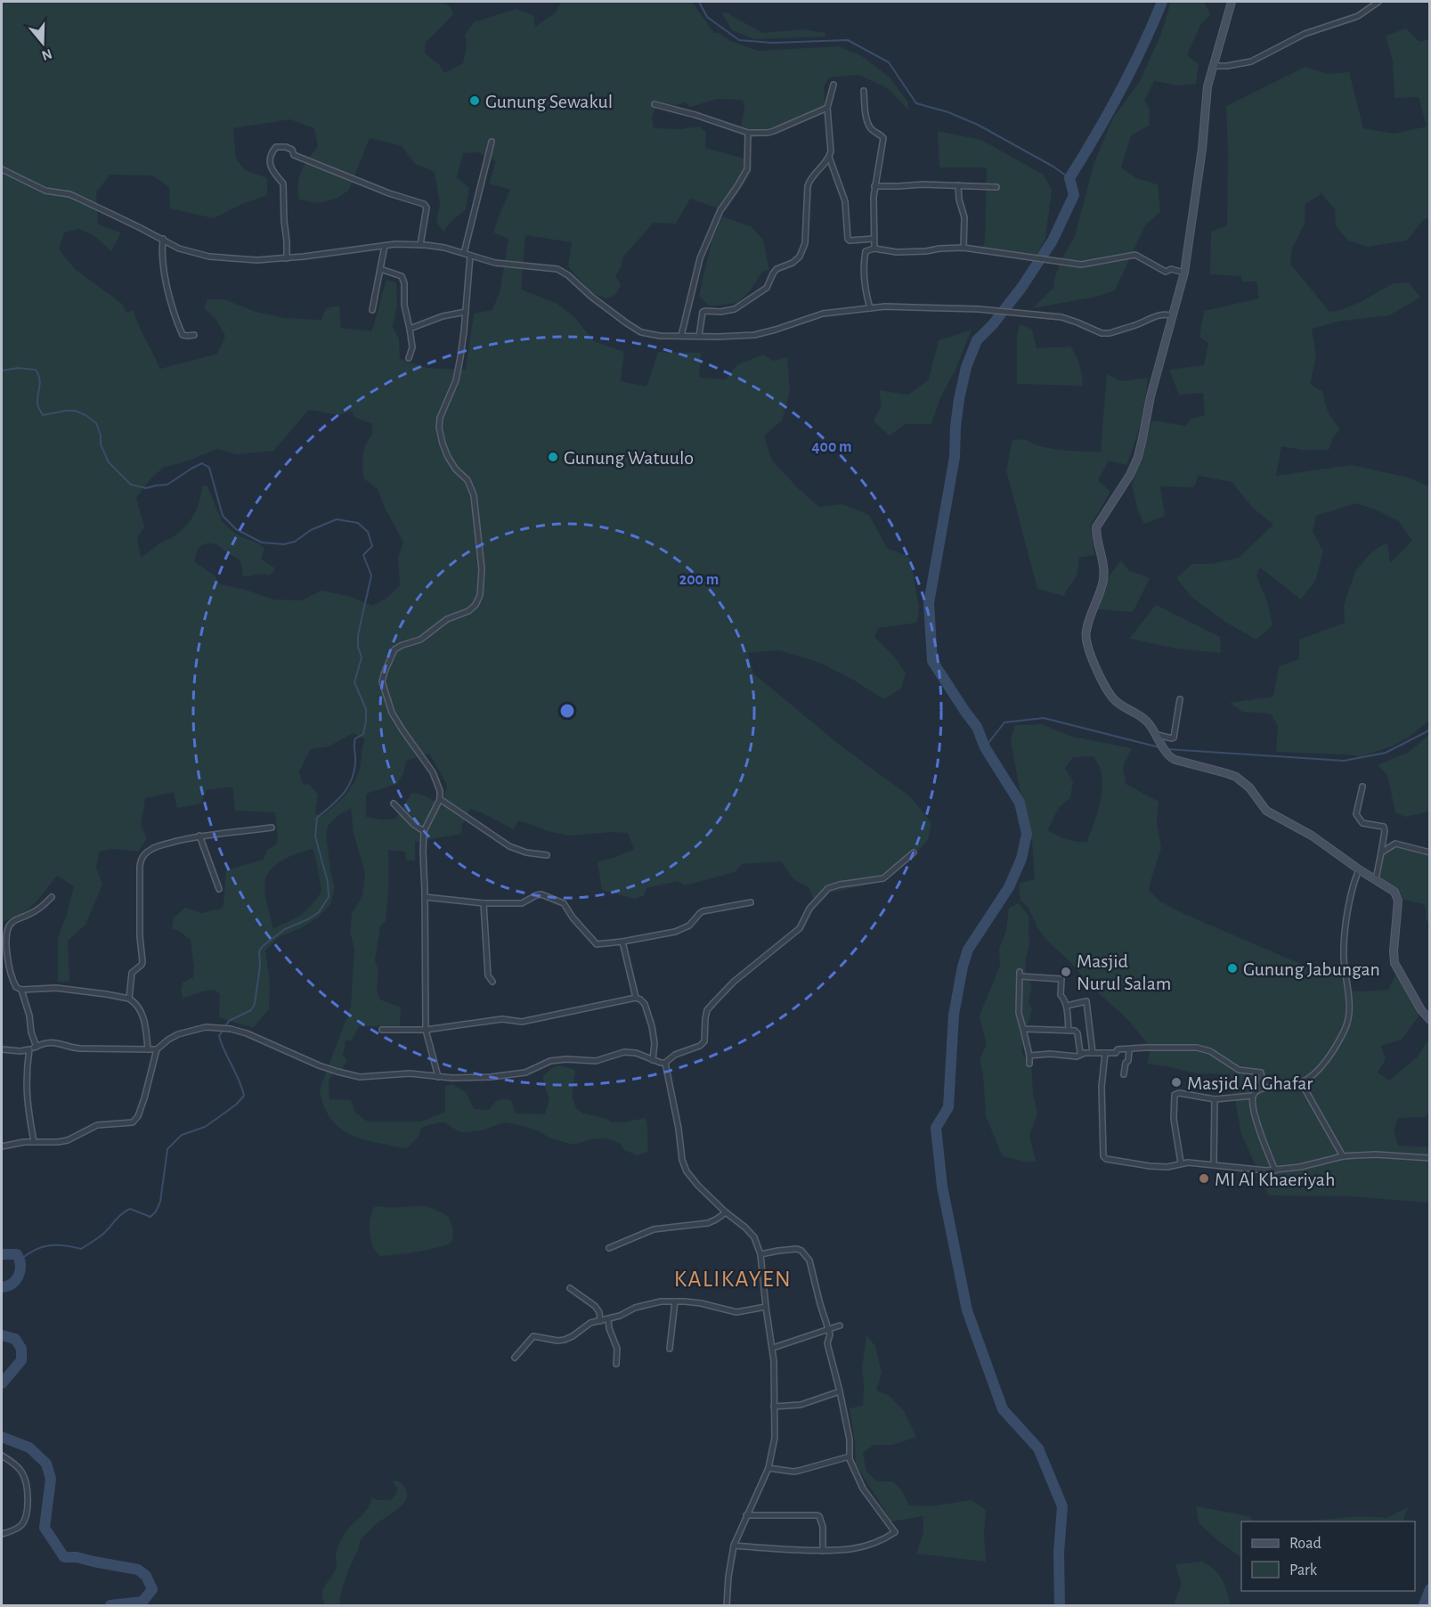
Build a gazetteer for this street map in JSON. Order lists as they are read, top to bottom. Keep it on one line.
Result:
{"districts":["KALIKAYEN"],"places":["Gunung Sewakul","Gunung Watuulo","Gunung Jabungan","Masjid Nurul Salam","Masjid Al Ghafar","MI Al Khaeriyah"],"legend":["Road","Park"],"north":"bottom","rings":["400 m","200 m"]}
